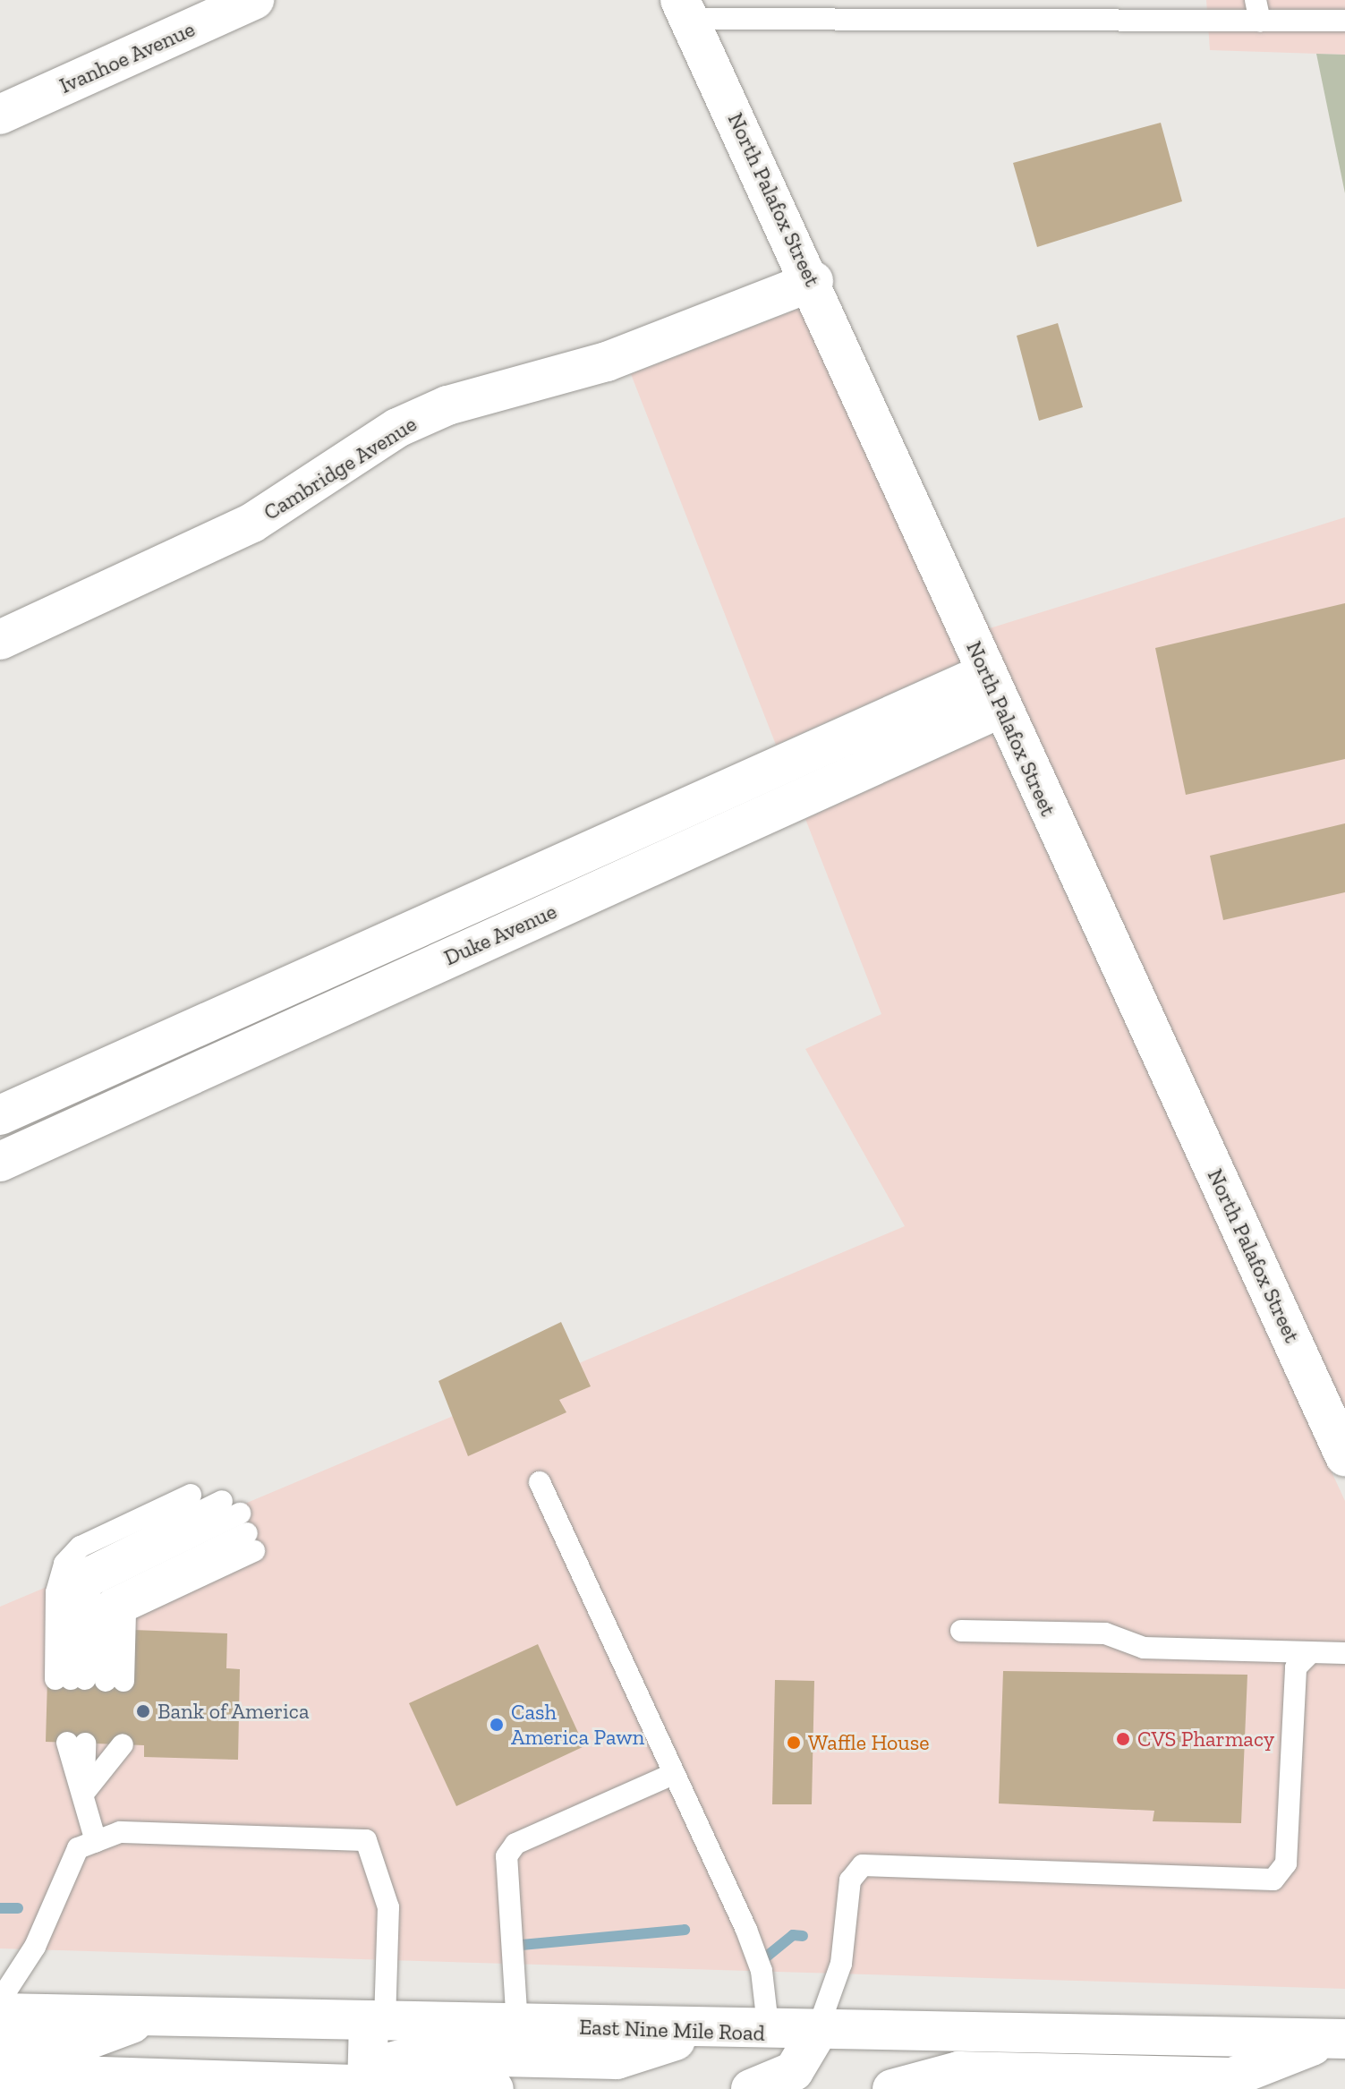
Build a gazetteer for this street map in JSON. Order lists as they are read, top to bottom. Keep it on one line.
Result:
{"streets":{"main road":["Ivanhoe Avenue","North Palafox Street","Cambridge Avenue","Duke Avenue","East Nine Mile Road"]},"crossings":[["North Palafox Street","Cambridge Avenue"],["North Palafox Street","Duke Avenue"]],"places":["Bank of America","Cash America Pawn","CVS Pharmacy","Waffle House"]}
